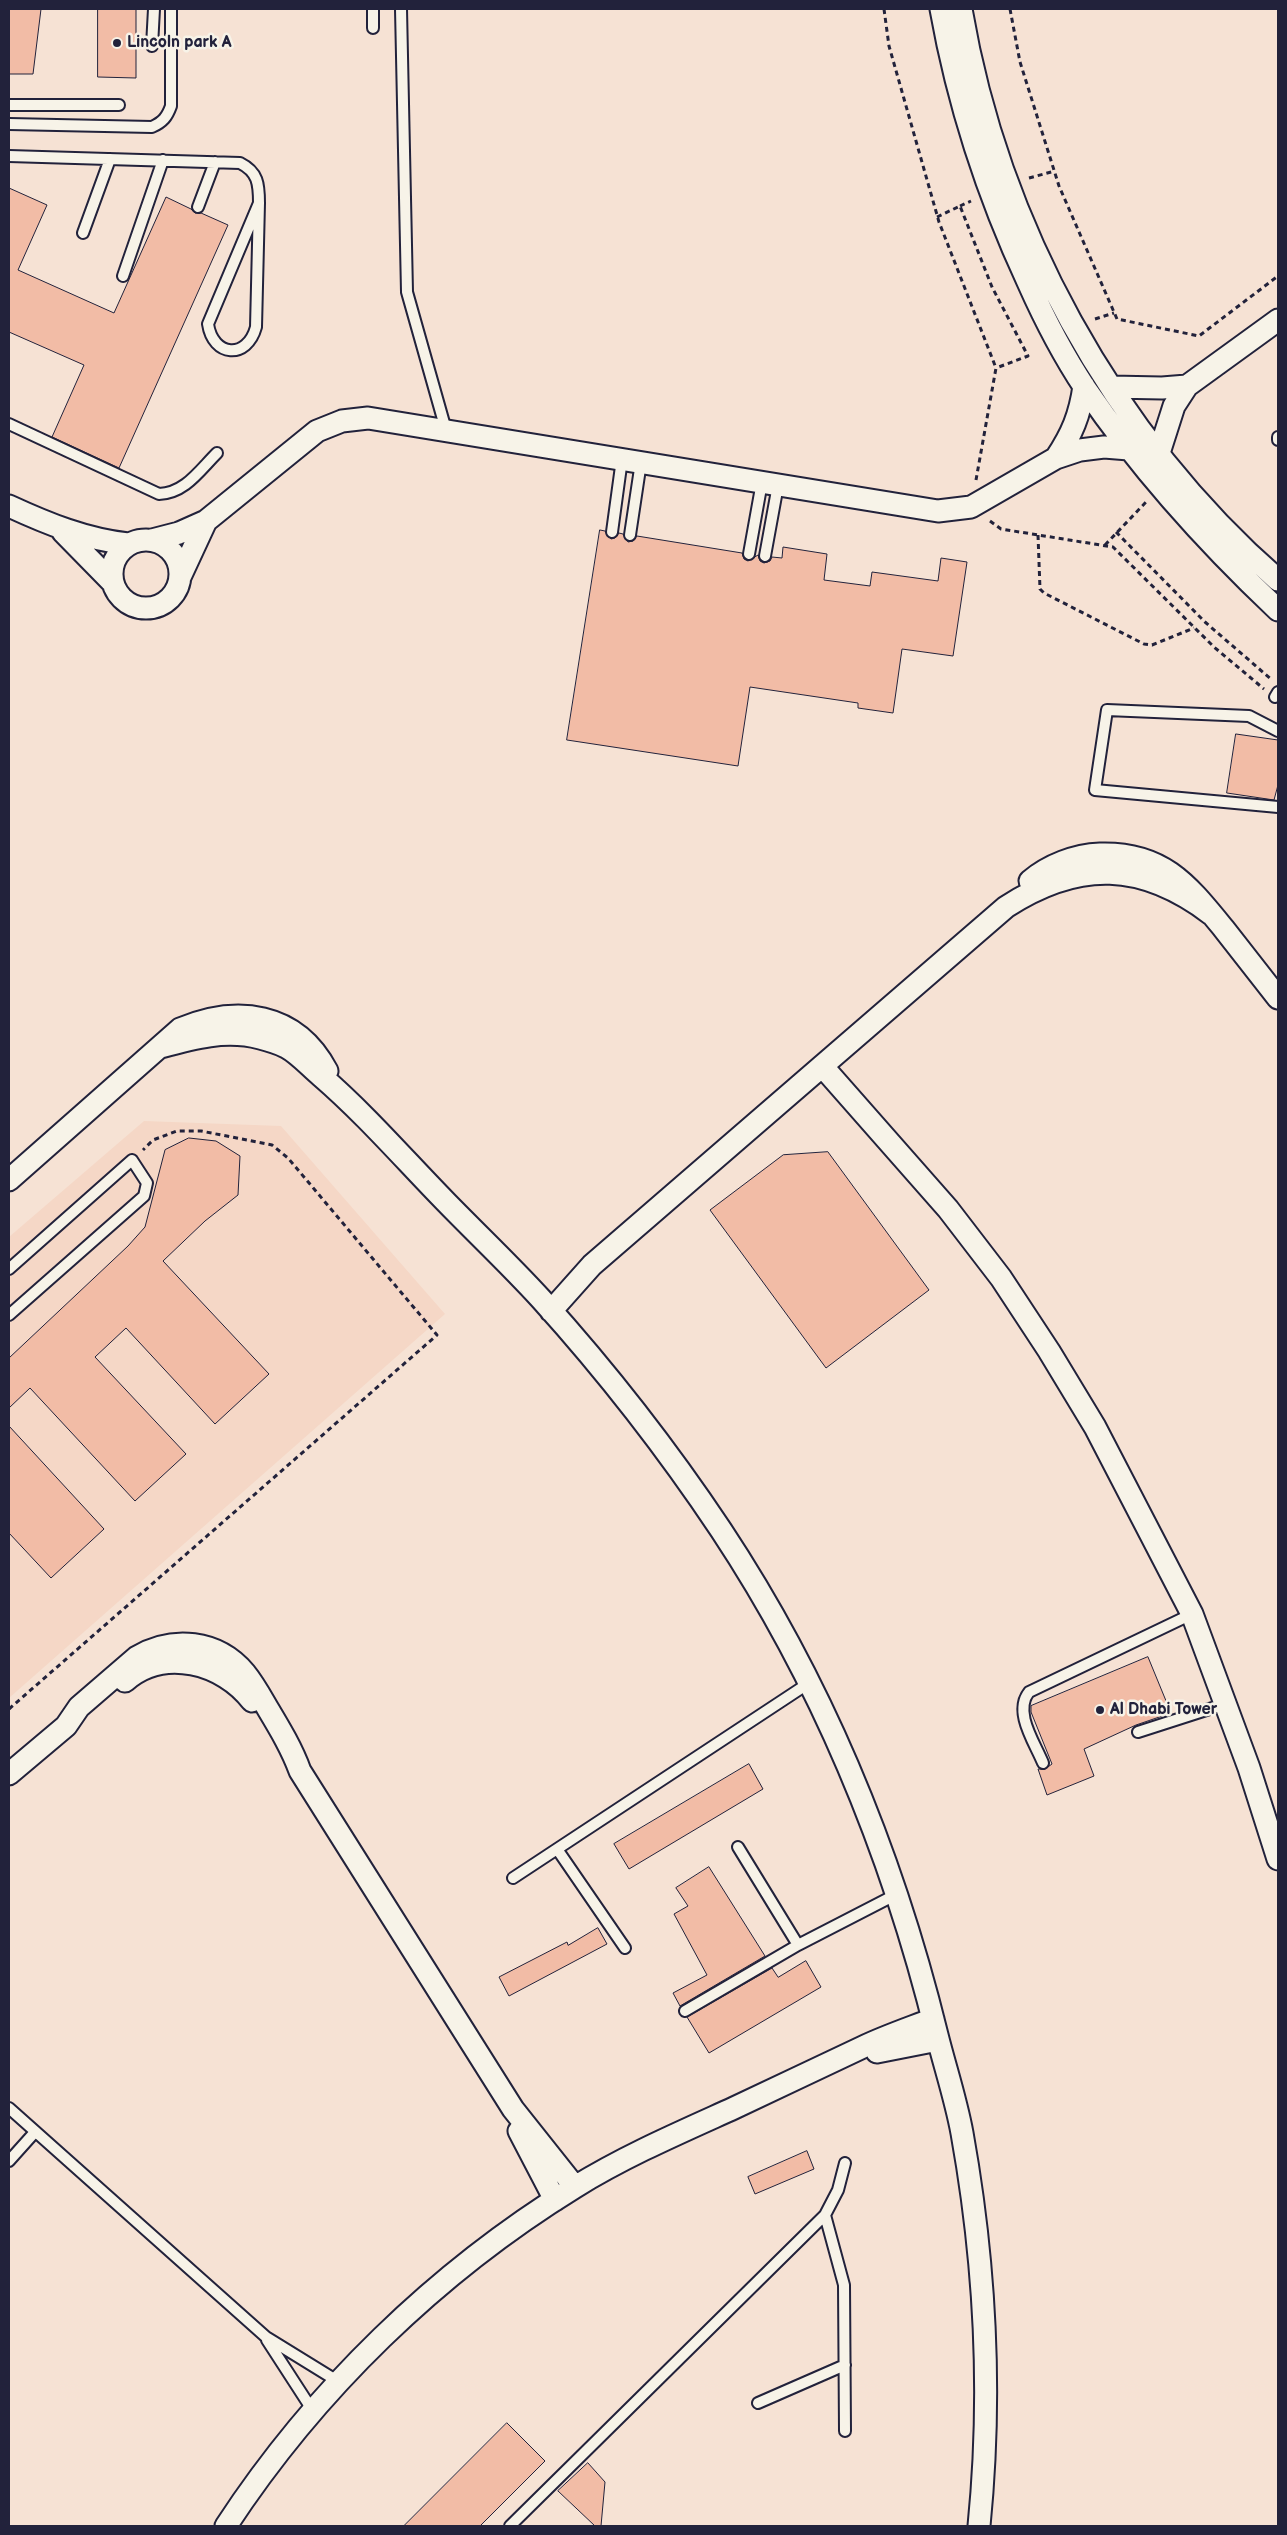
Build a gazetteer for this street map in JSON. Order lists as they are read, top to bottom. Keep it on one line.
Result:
{"places":["Lincoln park A","Al Dhabi Tower"]}
